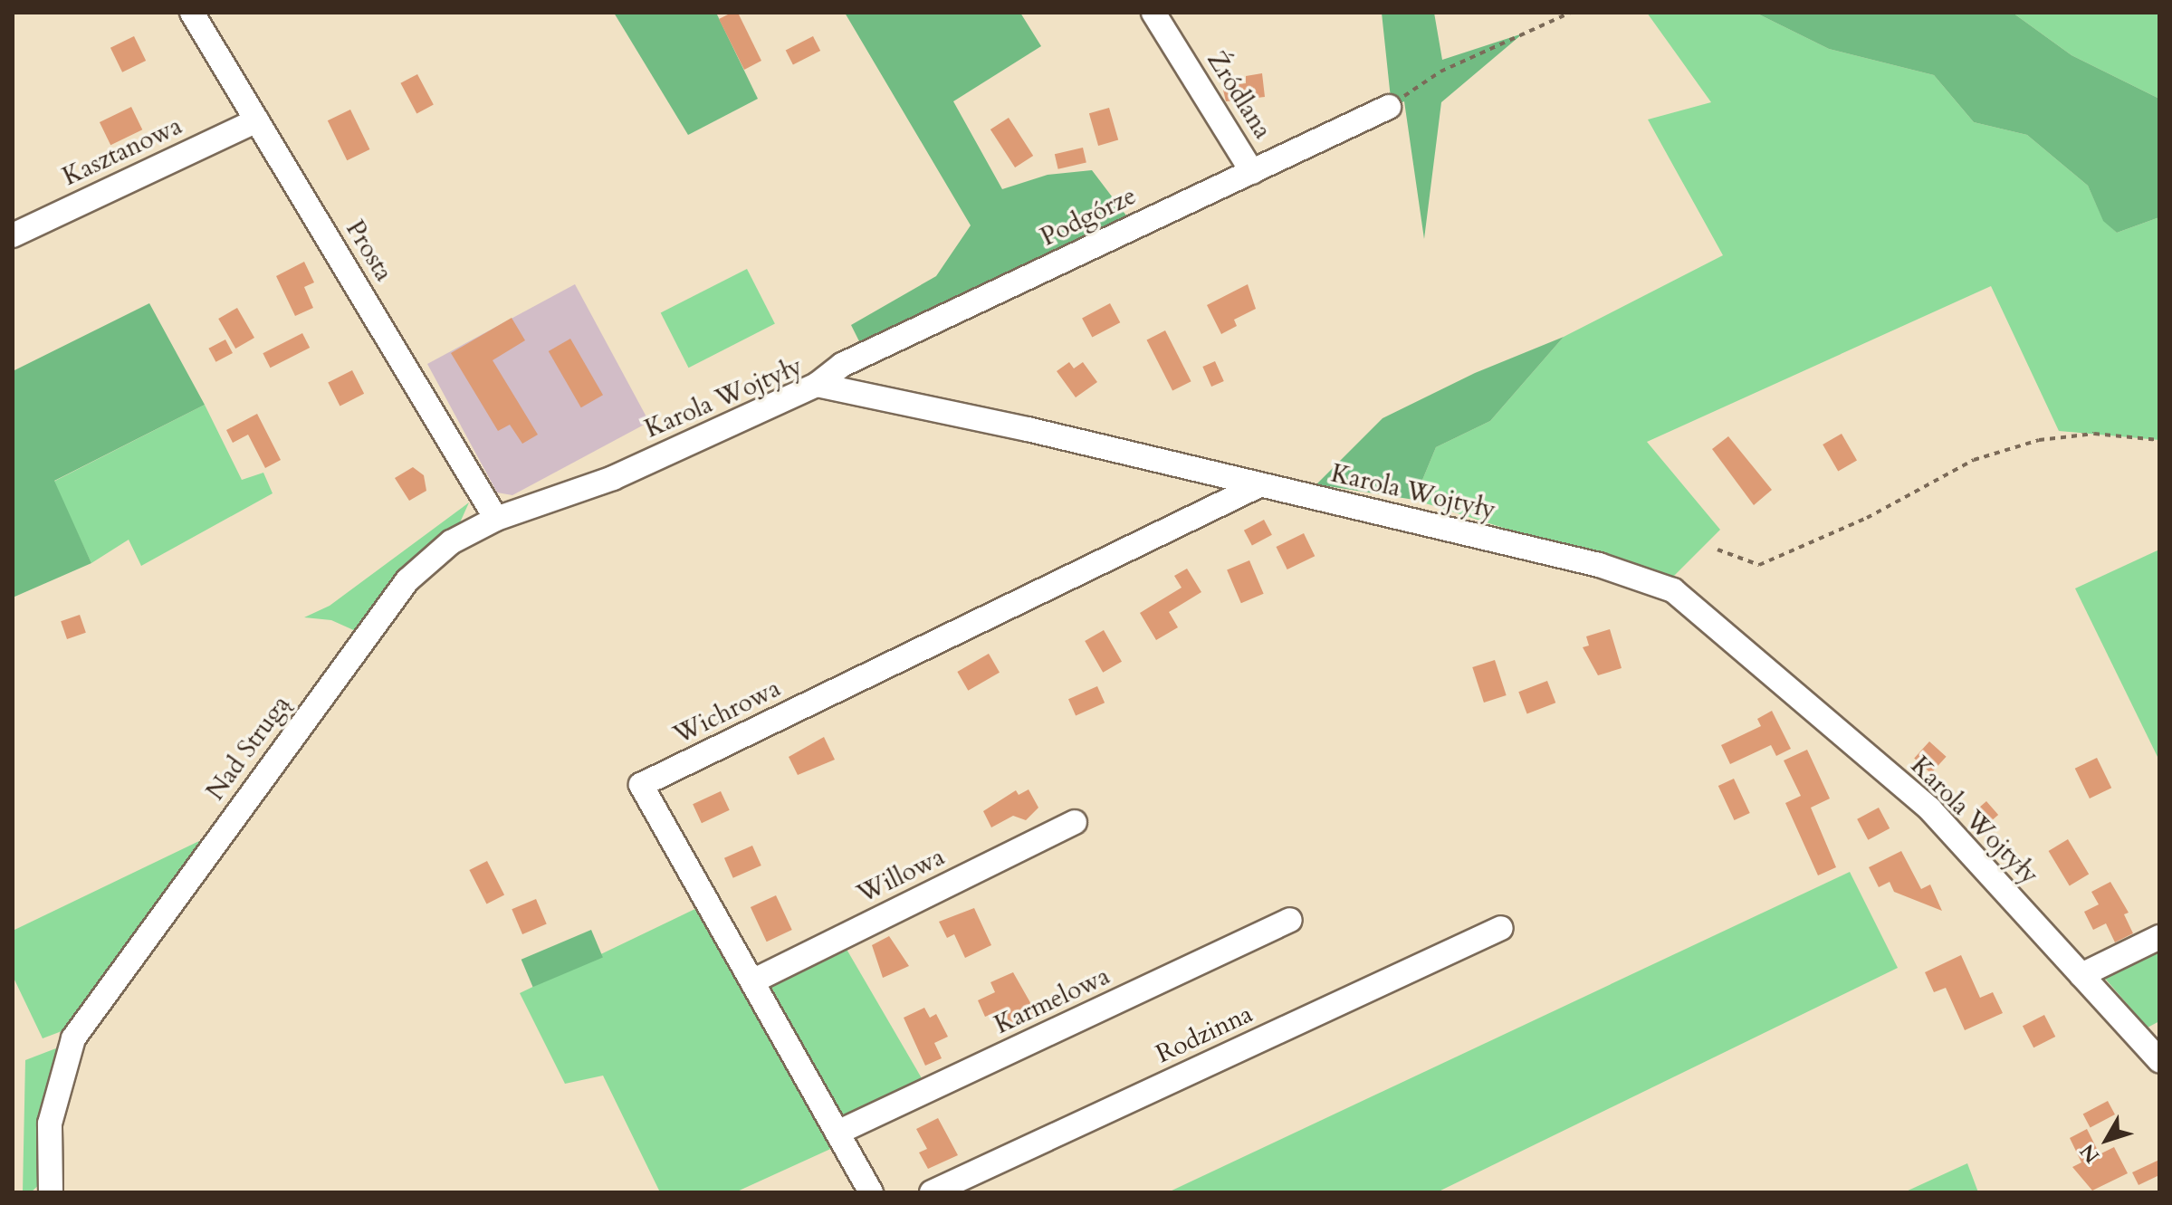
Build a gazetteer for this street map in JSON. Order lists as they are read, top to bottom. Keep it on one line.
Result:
{"streets":{"street":["Źródlana","Kasztanowa","Podgórze","Prosta","Karola Wojtyły","Wichrowa","Nad Strugą","Willowa","Karmelowa","Rodzinna"]},"crossings":[["Źródlana","Podgórze"],["Kasztanowa","Prosta"],["Podgórze","Karola Wojtyły"],["Prosta","Karola Wojtyły"],["Prosta","Nad Strugą"],["Karola Wojtyły","Wichrowa"],["Karola Wojtyły","Nad Strugą"],["Wichrowa","Willowa"],["Wichrowa","Karmelowa"]],"north":"bottom left"}
